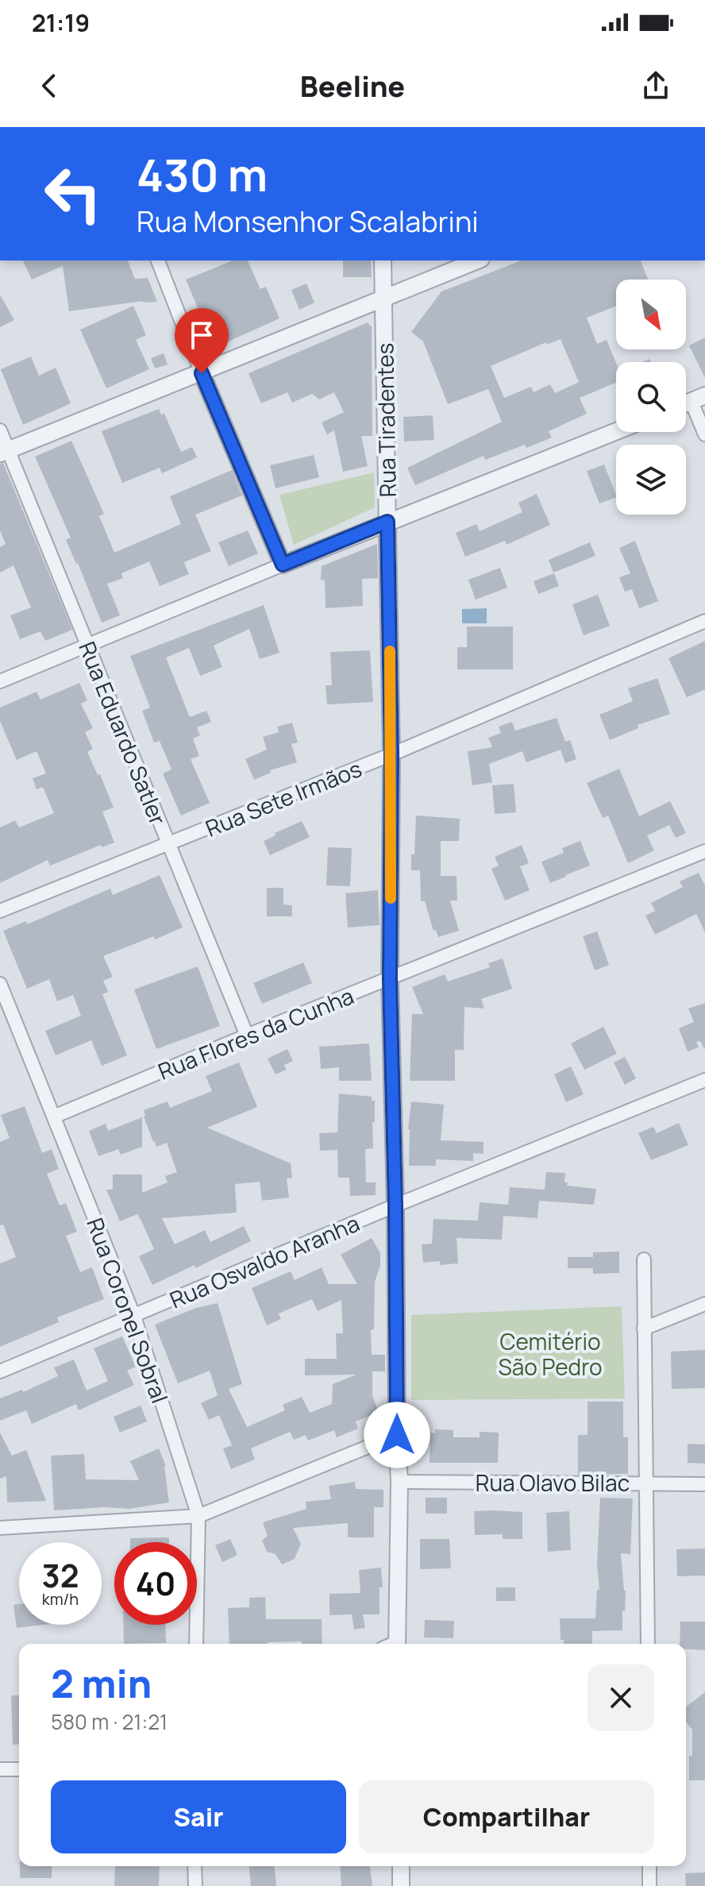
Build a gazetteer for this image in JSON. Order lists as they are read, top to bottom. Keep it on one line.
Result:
{"streets":{"street":["Rua Tiradentes","Rua Eduardo Satler","Rua Sete Irmãos","Rua Flores da Cunha","Rua Osvaldo Aranha","Rua Coronel Sobral","Rua Olavo Bilac"]},"crossings":[["Rua Tiradentes","Rua Sete Irmãos"],["Rua Tiradentes","Rua Flores da Cunha"],["Rua Tiradentes","Rua Osvaldo Aranha"],["Rua Tiradentes","Rua Olavo Bilac"],["Rua Eduardo Satler","Rua Sete Irmãos"],["Rua Eduardo Satler","Rua Flores da Cunha"],["Rua Flores da Cunha","Rua Coronel Sobral"],["Rua Osvaldo Aranha","Rua Coronel Sobral"]],"parks":["Cemitério São Pedro"],"north":"bottom right","page":{"status":"21:19","header":"Beeline","turn":["430 m","Rua Monsenhor Scalabrini"],"speed":"32 km/h","limit":"40","heading":["2 min","580 m · 21:21"],"buttons":["Sair","Compartilhar"]}}
